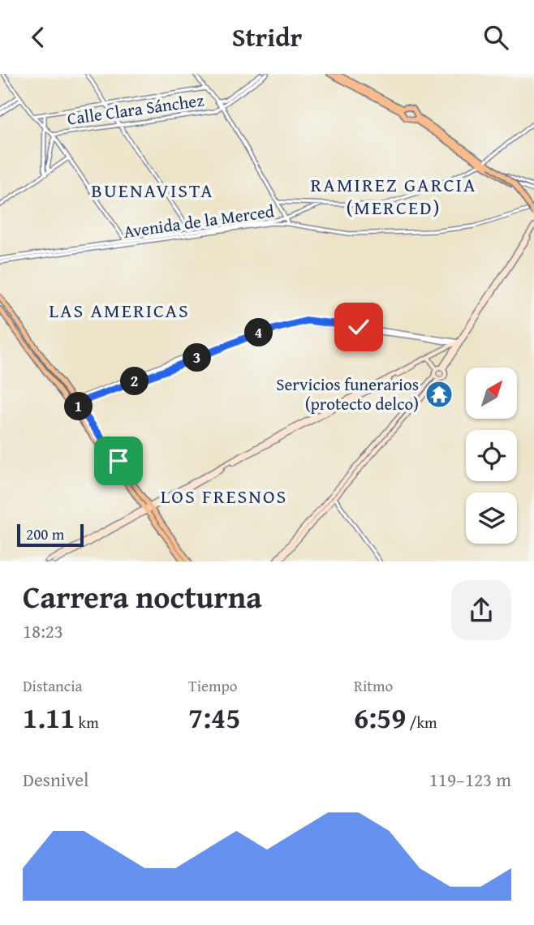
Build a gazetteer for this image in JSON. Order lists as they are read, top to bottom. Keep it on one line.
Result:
{"streets":{"street":["Calle Clara Sánchez","Avenida de la Merced"]},"districts":["RAMIREZ GARCIA (MERCED)","BUENAVISTA","LAS AMERICAS","LOS FRESNOS"],"places":{"temple":["Servicios funerarios (protecto delco)"]},"scale_bar":"200 m","north":"top right","page":{"header":"Stridr","pins":["4","3","2","1"],"scale":"200 m","heading":["Carrera nocturna","18:23"],"stats":[["Distancia","1.11 km"],["Tiempo","7:45"],["Ritmo","6:59 /km"]],"chart":["Desnivel","119–123 m"]}}
